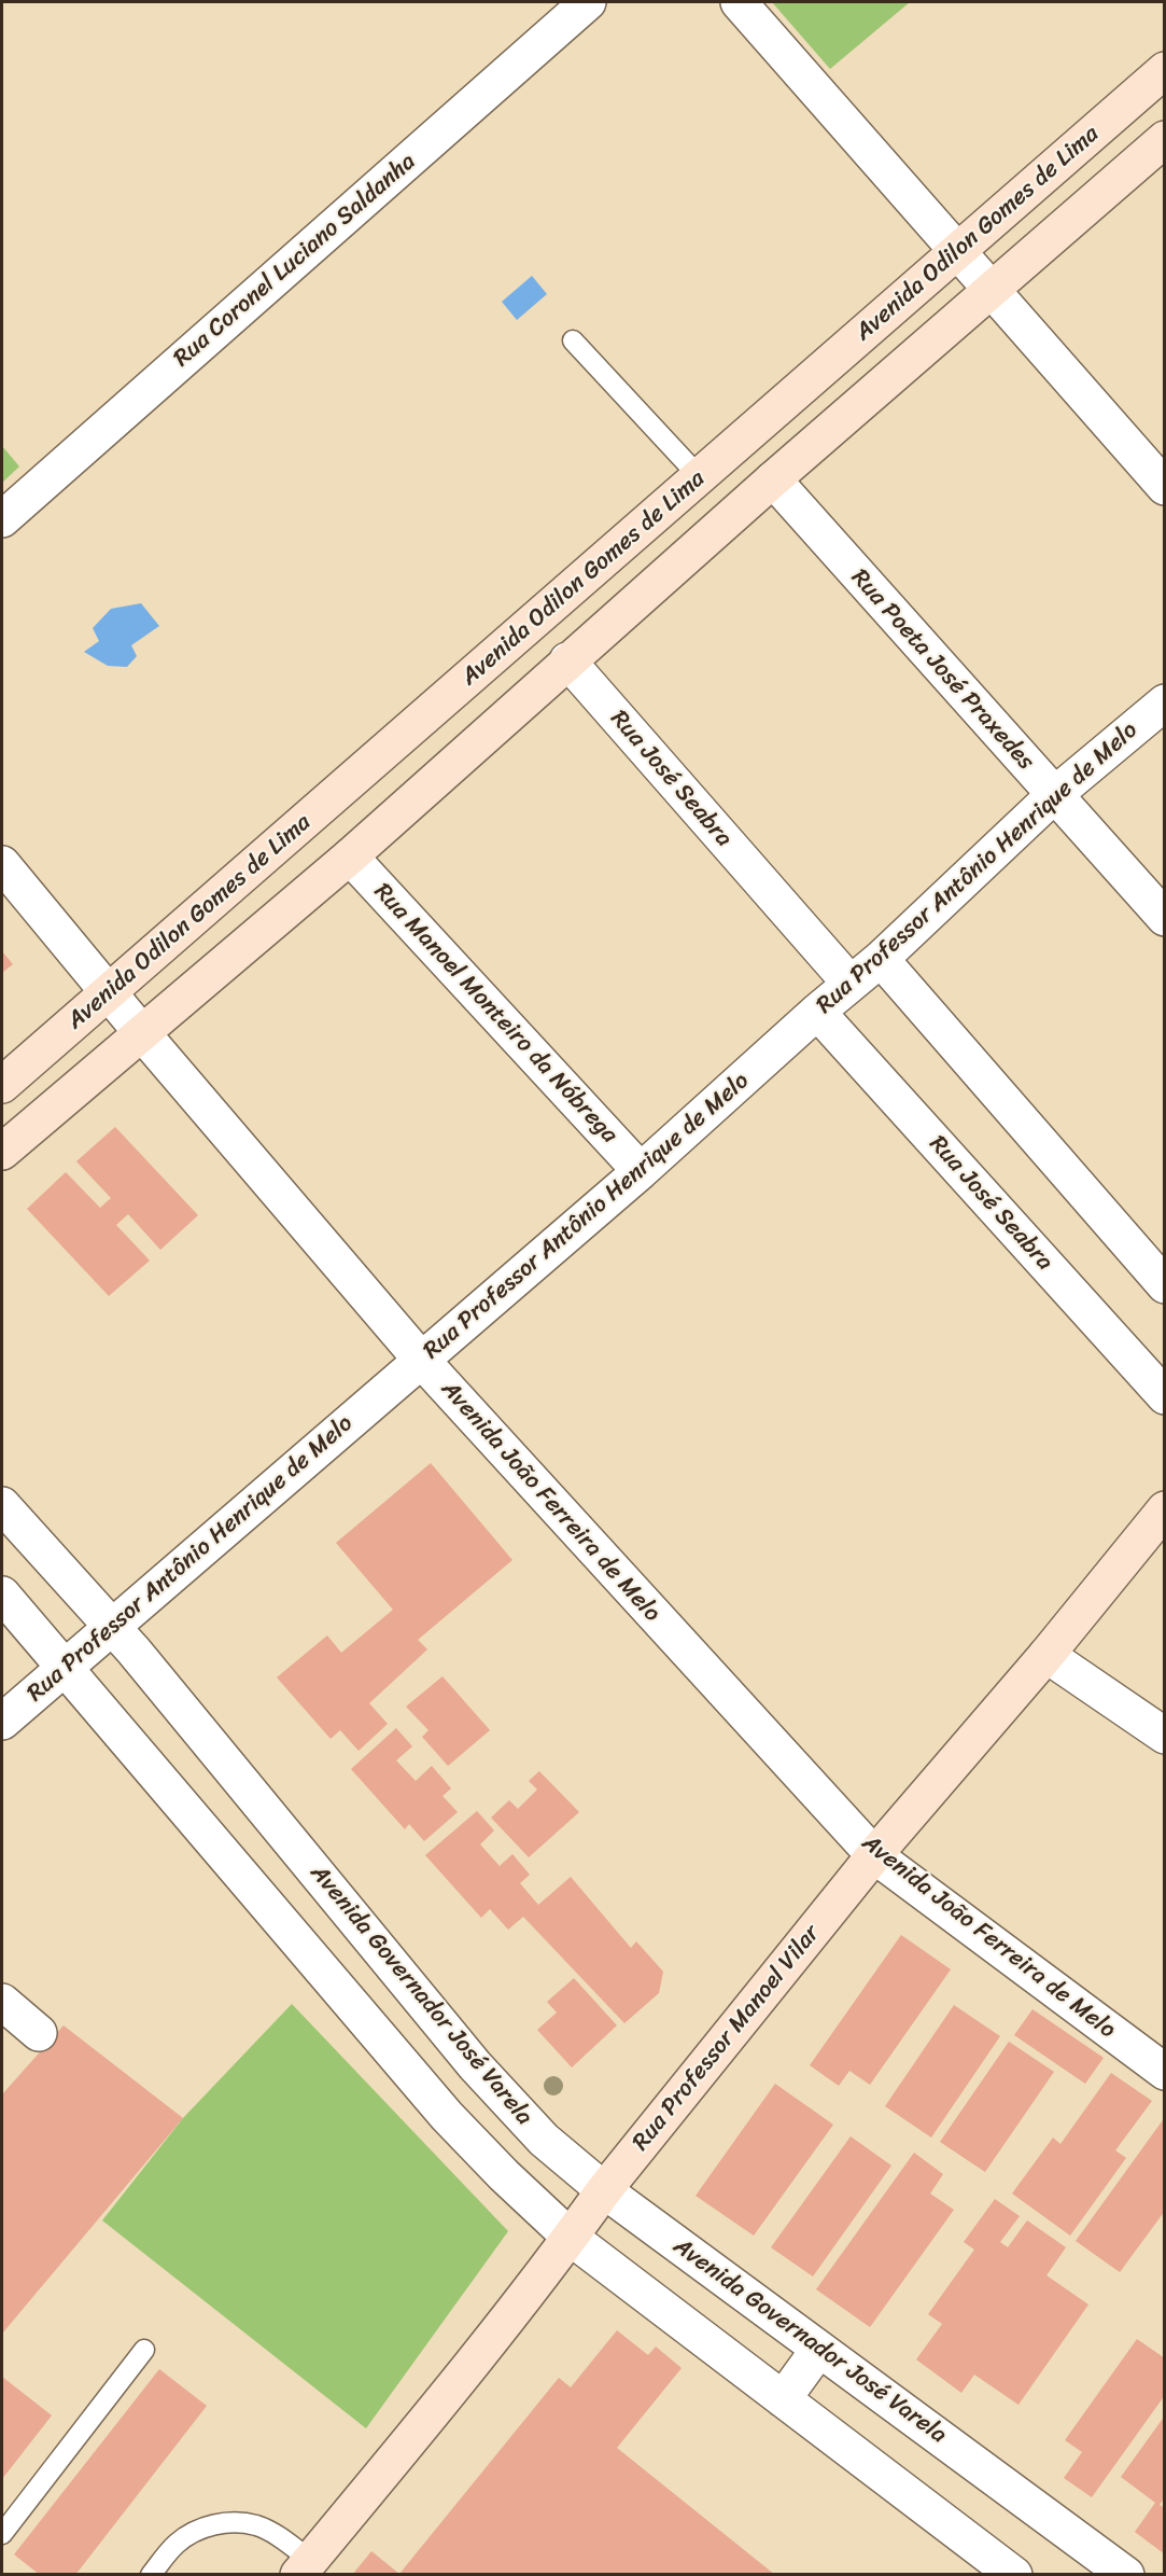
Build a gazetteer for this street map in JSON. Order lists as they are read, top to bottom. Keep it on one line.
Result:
{"streets":{"main road":["Avenida Odilon Gomes de Lima","Rua Professor Manoel Vilar"],"street":["Rua Coronel Luciano Saldanha","Rua Poeta José Praxedes","Rua José Seabra","Rua Professor Antônio Henrique de Melo","Rua Manoel Monteiro da Nóbrega","Avenida João Ferreira de Melo","Avenida Governador José Varela"]},"crossings":[["Avenida Odilon Gomes de Lima","Rua Poeta José Praxedes"],["Avenida Odilon Gomes de Lima","Rua José Seabra"],["Avenida Odilon Gomes de Lima","Rua Manoel Monteiro da Nóbrega"],["Avenida Odilon Gomes de Lima","Avenida João Ferreira de Melo"],["Rua Poeta José Praxedes","Rua Professor Antônio Henrique de Melo"],["Rua José Seabra","Rua Professor Antônio Henrique de Melo"],["Rua Professor Antônio Henrique de Melo","Rua Manoel Monteiro da Nóbrega"],["Rua Professor Antônio Henrique de Melo","Avenida João Ferreira de Melo"],["Rua Professor Antônio Henrique de Melo","Avenida Governador José Varela"],["Avenida João Ferreira de Melo","Rua Professor Manoel Vilar"],["Avenida Governador José Varela","Rua Professor Manoel Vilar"]]}
